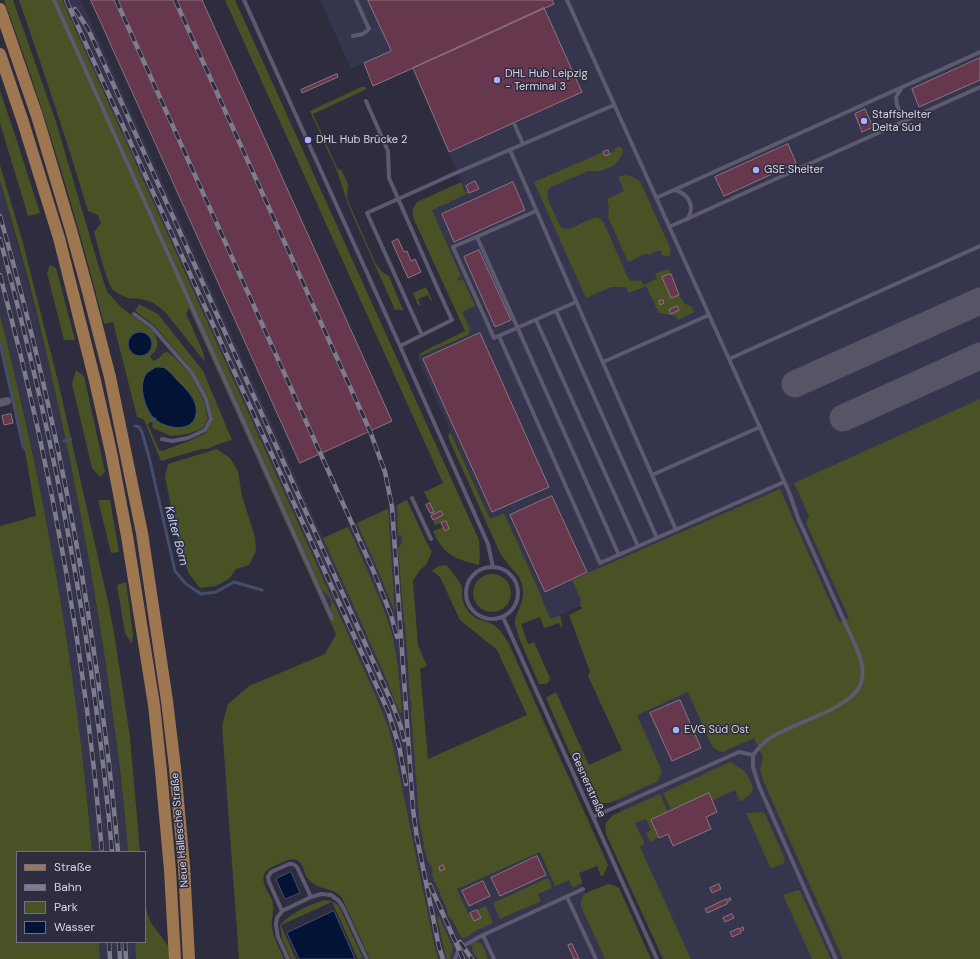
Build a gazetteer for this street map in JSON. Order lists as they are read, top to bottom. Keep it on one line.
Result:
{"streets":{"main road":["Neue Hallesche Straße"],"lane":["Gesnerstraße"]},"water":["Kalter Born"],"places":["DHL Hub Leipzig - Terminal 3","Staffshelter Delta Süd","DHL Hub Brücke 2","GSE Shelter","EVG Süd Ost"],"legend":["Straße","Bahn","Park","Wasser"]}
